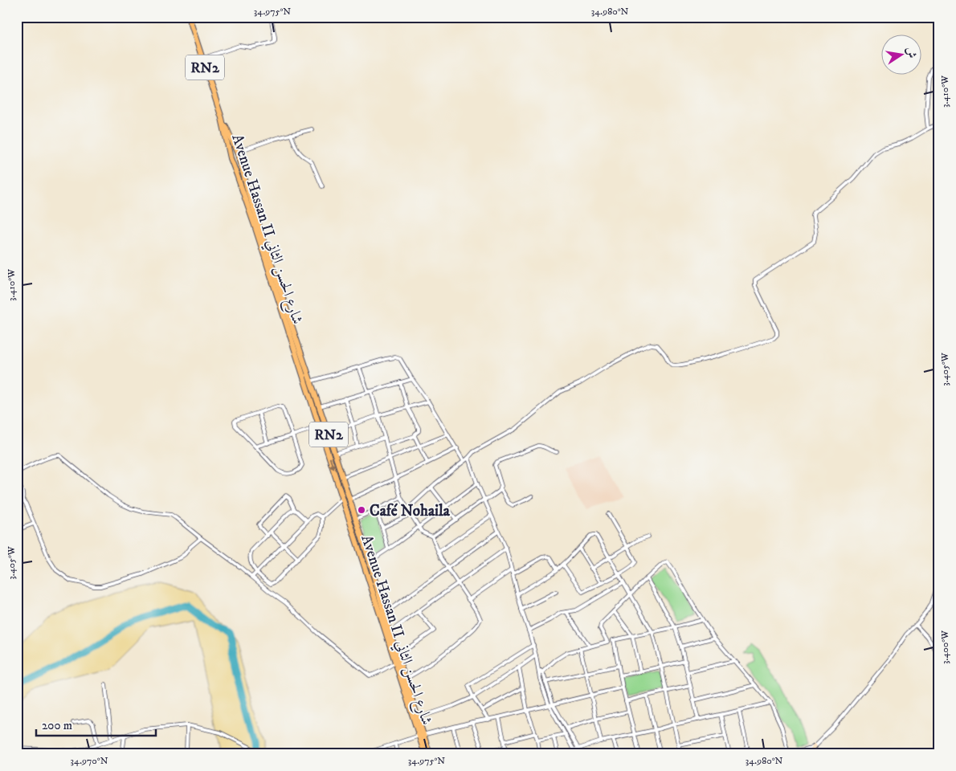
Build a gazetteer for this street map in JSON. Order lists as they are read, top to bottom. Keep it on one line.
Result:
{"streets":{"main road":["RN2","Avenue Hassan II شارع الحسن الثاني"]},"crossings":[["RN2","Avenue Hassan II شارع الحسن الثاني"]],"places":["Café Nohaila"],"scale_bar":"200 m","north":"right","coordinates":["34.975°N","34.980°N","3.410°W","3.405°W","3.400°W","34.970°N"]}
